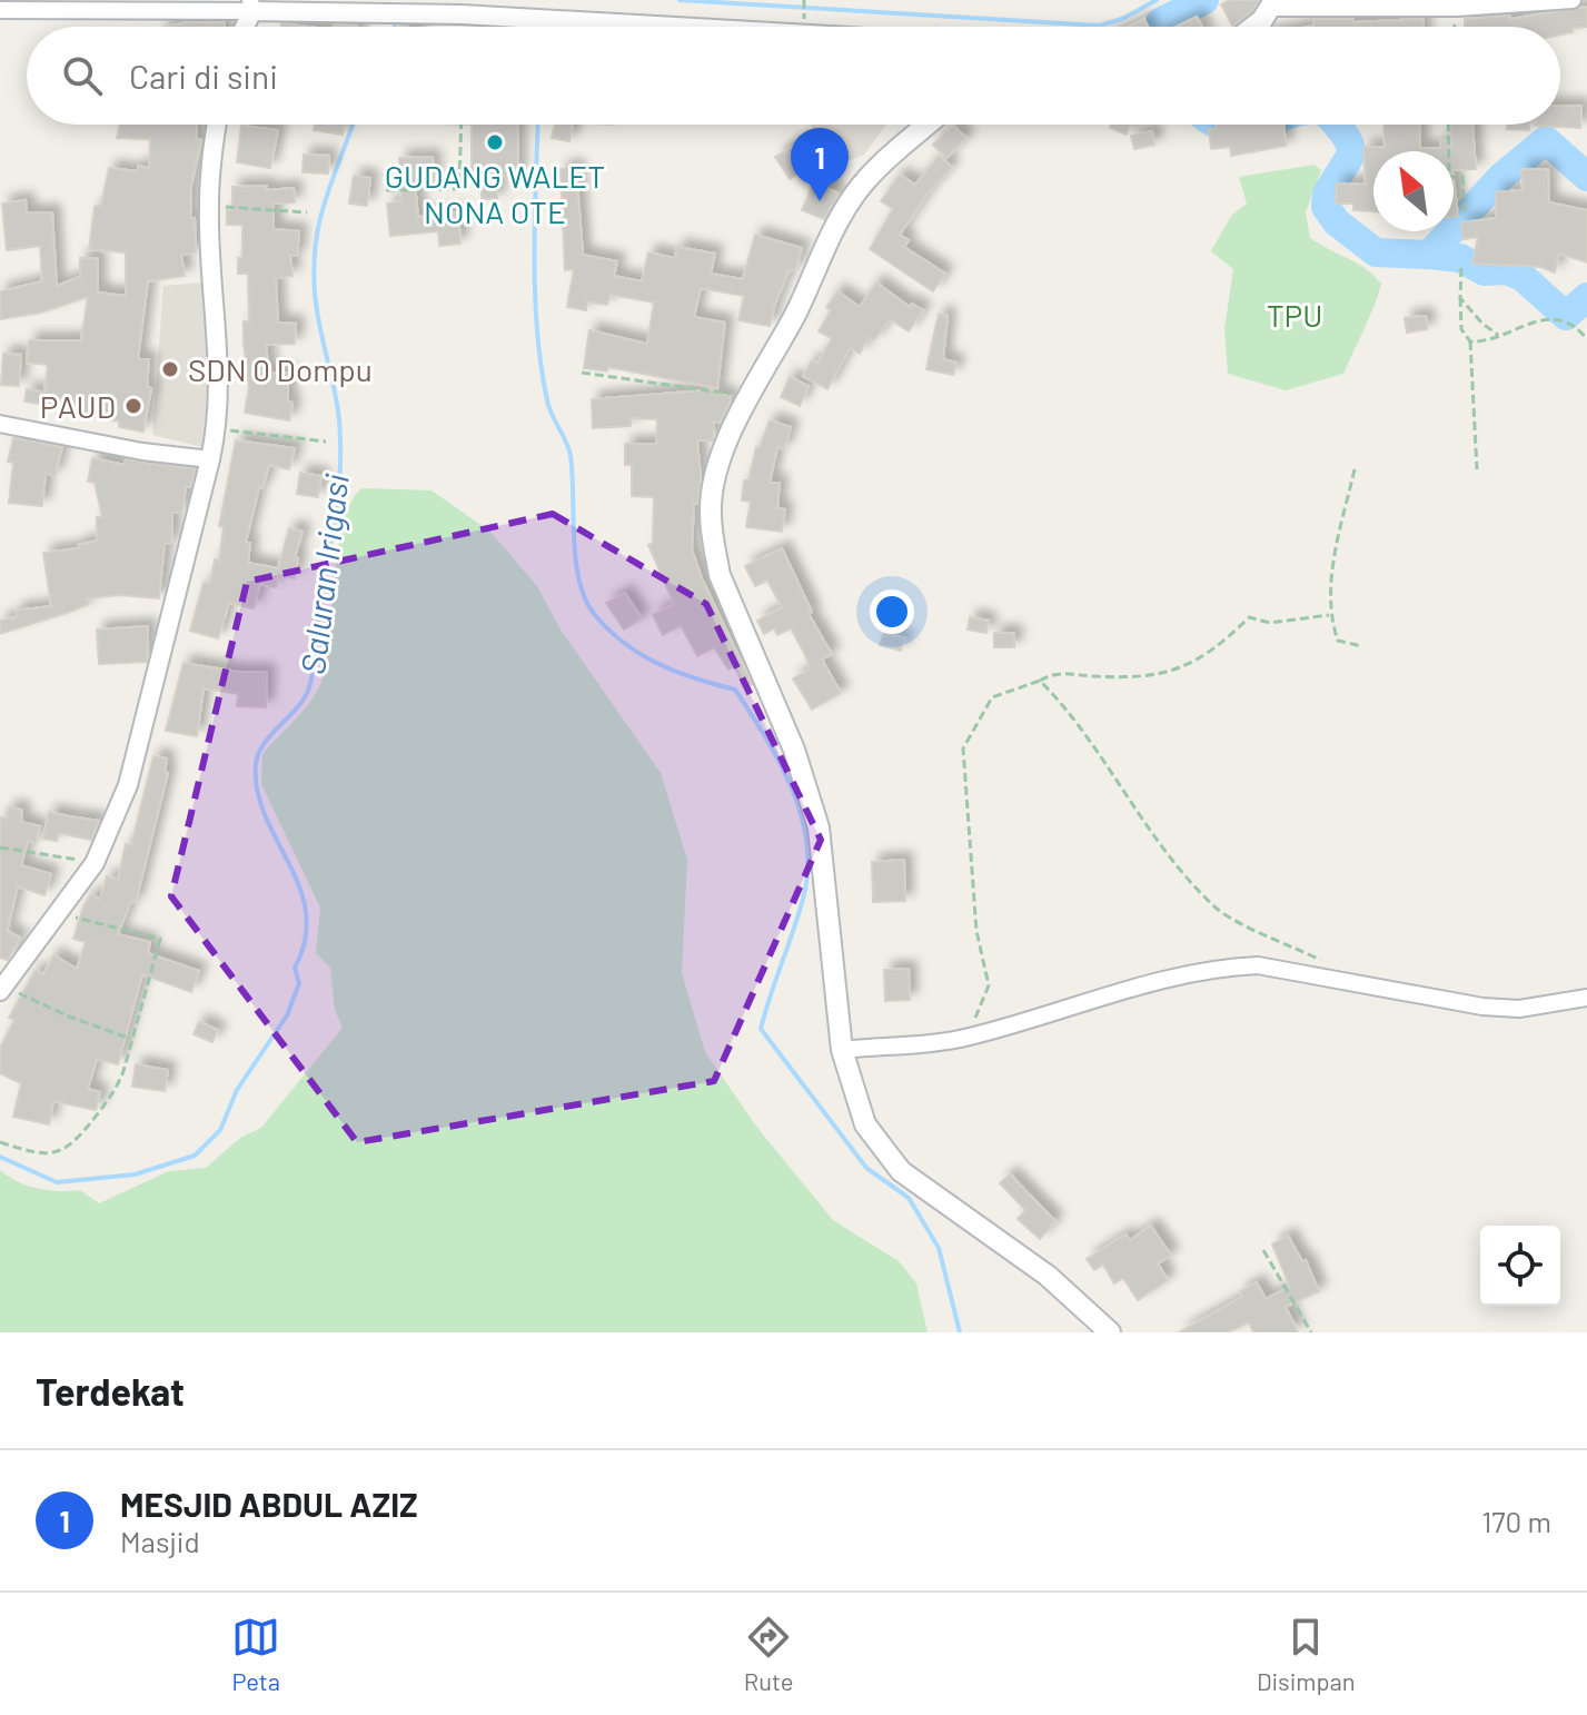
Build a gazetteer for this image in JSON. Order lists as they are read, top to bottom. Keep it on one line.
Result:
{"water":["Saluran Irigasi"],"parks":["TPU"],"places":["GUDANG WALET NONA OTE","SDN 0 Dompu","PAUD"],"north":"top left","page":{"search":"Cari di sini","pins":"1","heading":"Terdekat","list":[{"mark":"1","name":"MESJID ABDUL AZIZ","note":"Masjid","value":"170 m"}],"nav":["Peta","Rute","Disimpan"]}}
